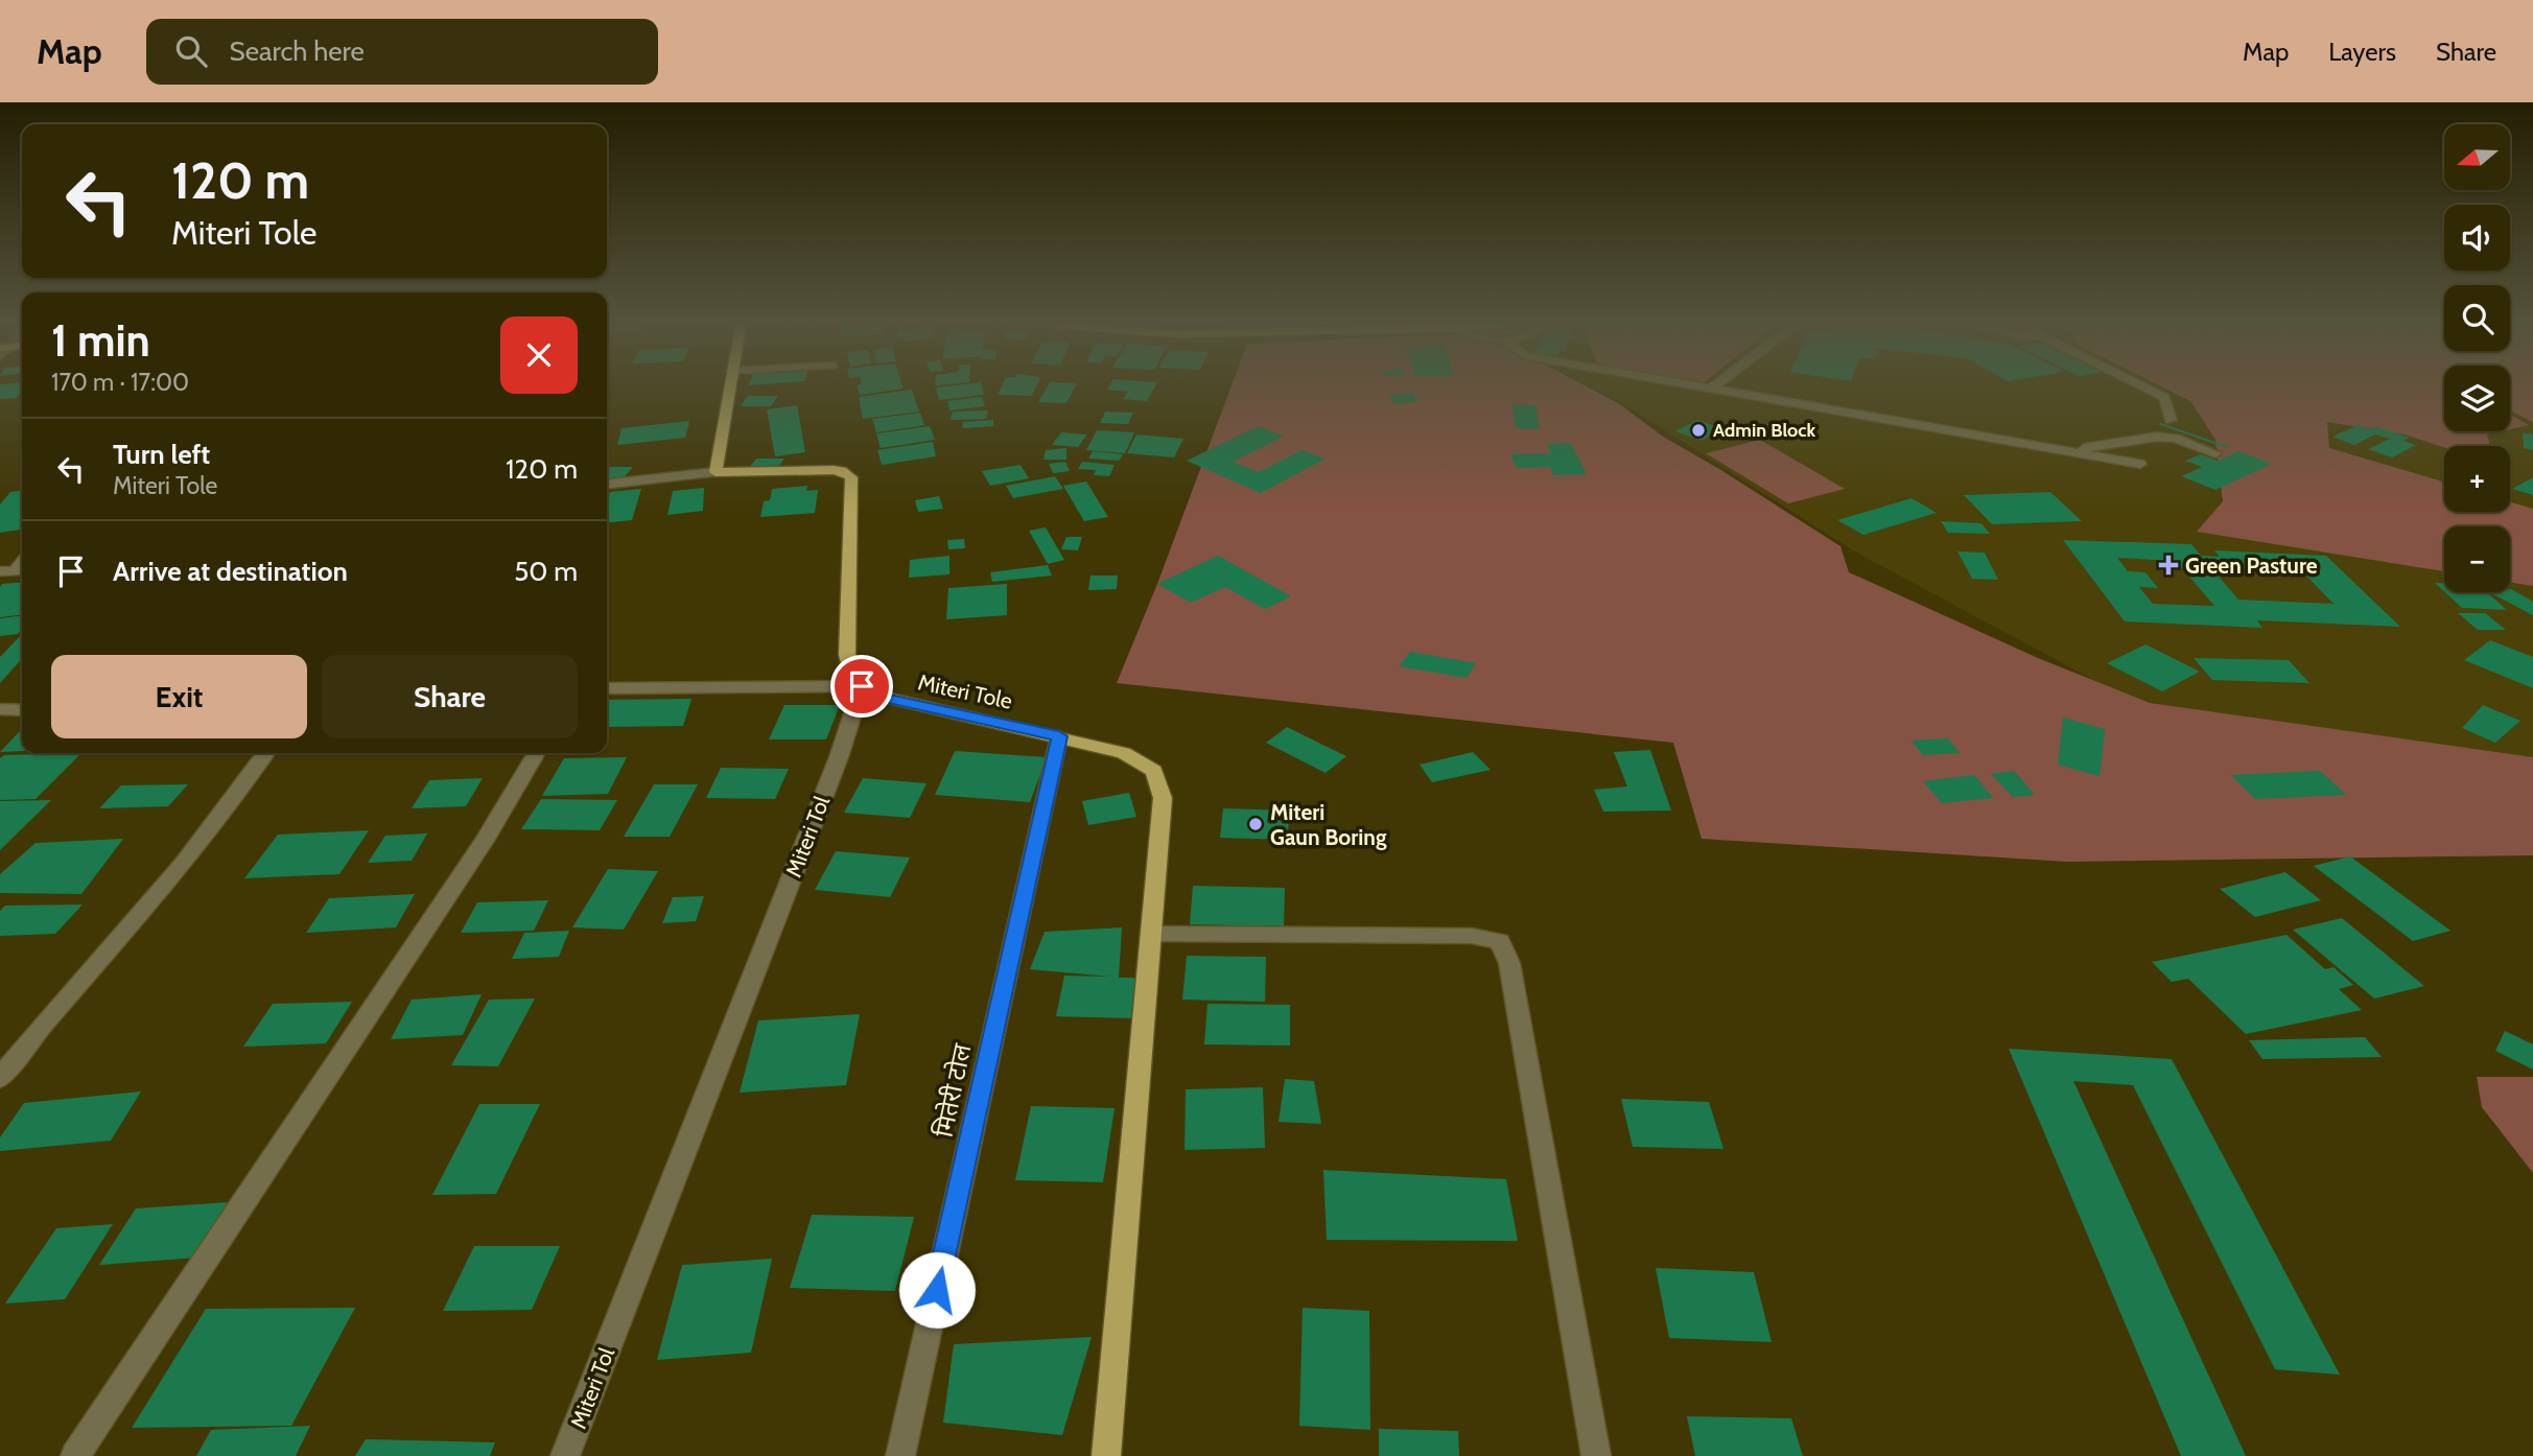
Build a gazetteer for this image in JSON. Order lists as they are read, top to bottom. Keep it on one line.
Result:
{"streets":{"main road":["Miteri Tole"],"street":["Miteri Tol","मितेरी टोल"]},"crossings":[["Miteri Tole","Miteri Tol"],["Miteri Tole","मितेरी टोल"]],"places":{"other":["Admin Block","Miteri Gaun Boring"],"health":["Green Pasture"]},"north":"left","page":{"header":"Map","search":"Search here","nav":["Map","Layers","Share"],"map_buttons":["+","−"],"turn":["120 m","Miteri Tole"],"heading":["1 min","170 m · 17:00"],"list":[{"name":"Turn left","note":"Miteri Tole","value":"120 m"},{"name":"Arrive at destination","value":"50 m"}],"buttons":["Exit","Share"]}}
